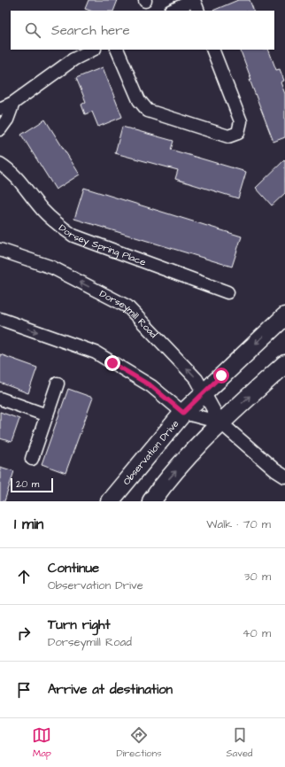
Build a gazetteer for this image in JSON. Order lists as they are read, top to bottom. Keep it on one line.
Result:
{"streets":{"street":["Dorsey Spring Place","Dorseymill Road","Observation Drive"]},"crossings":[["Dorseymill Road","Observation Drive"]],"scale_bar":"20 m","page":{"search":"Search here","scale":"20 m","heading":["1 min","Walk · 70 m"],"list":[["Continue","Observation Drive","30 m"],["Turn right","Dorseymill Road","40 m"],"Arrive at destination"],"nav":["Map","Directions","Saved"]}}
